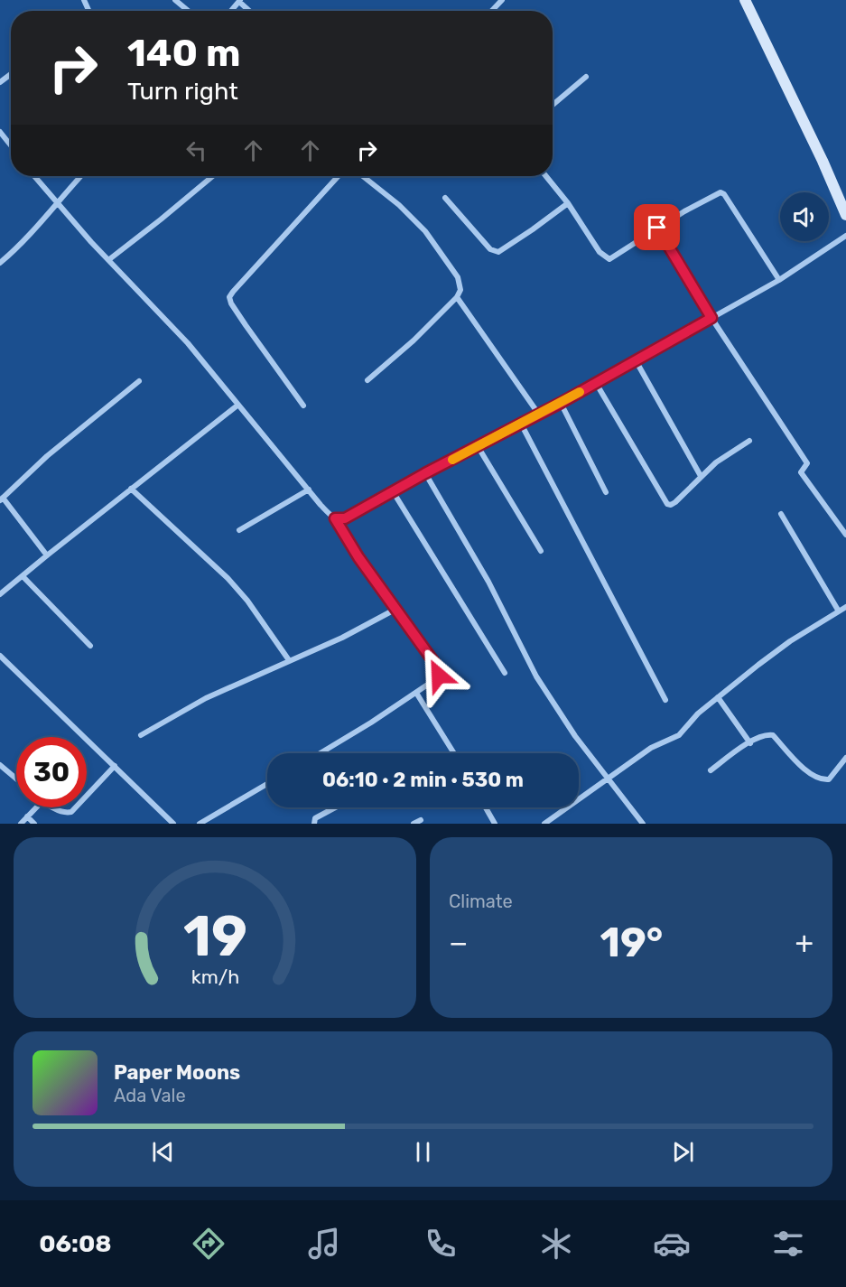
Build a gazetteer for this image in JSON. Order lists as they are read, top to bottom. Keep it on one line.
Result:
{"page":{"turn":["140 m","Turn right"],"limit":"30","trip":"06:10 · 2 min · 530 m","tile":"Climate","heat":["−","19°","+"],"song":["Paper Moons","Ada Vale"],"tabs":"06:08","gauge":["19","km/h"]}}
